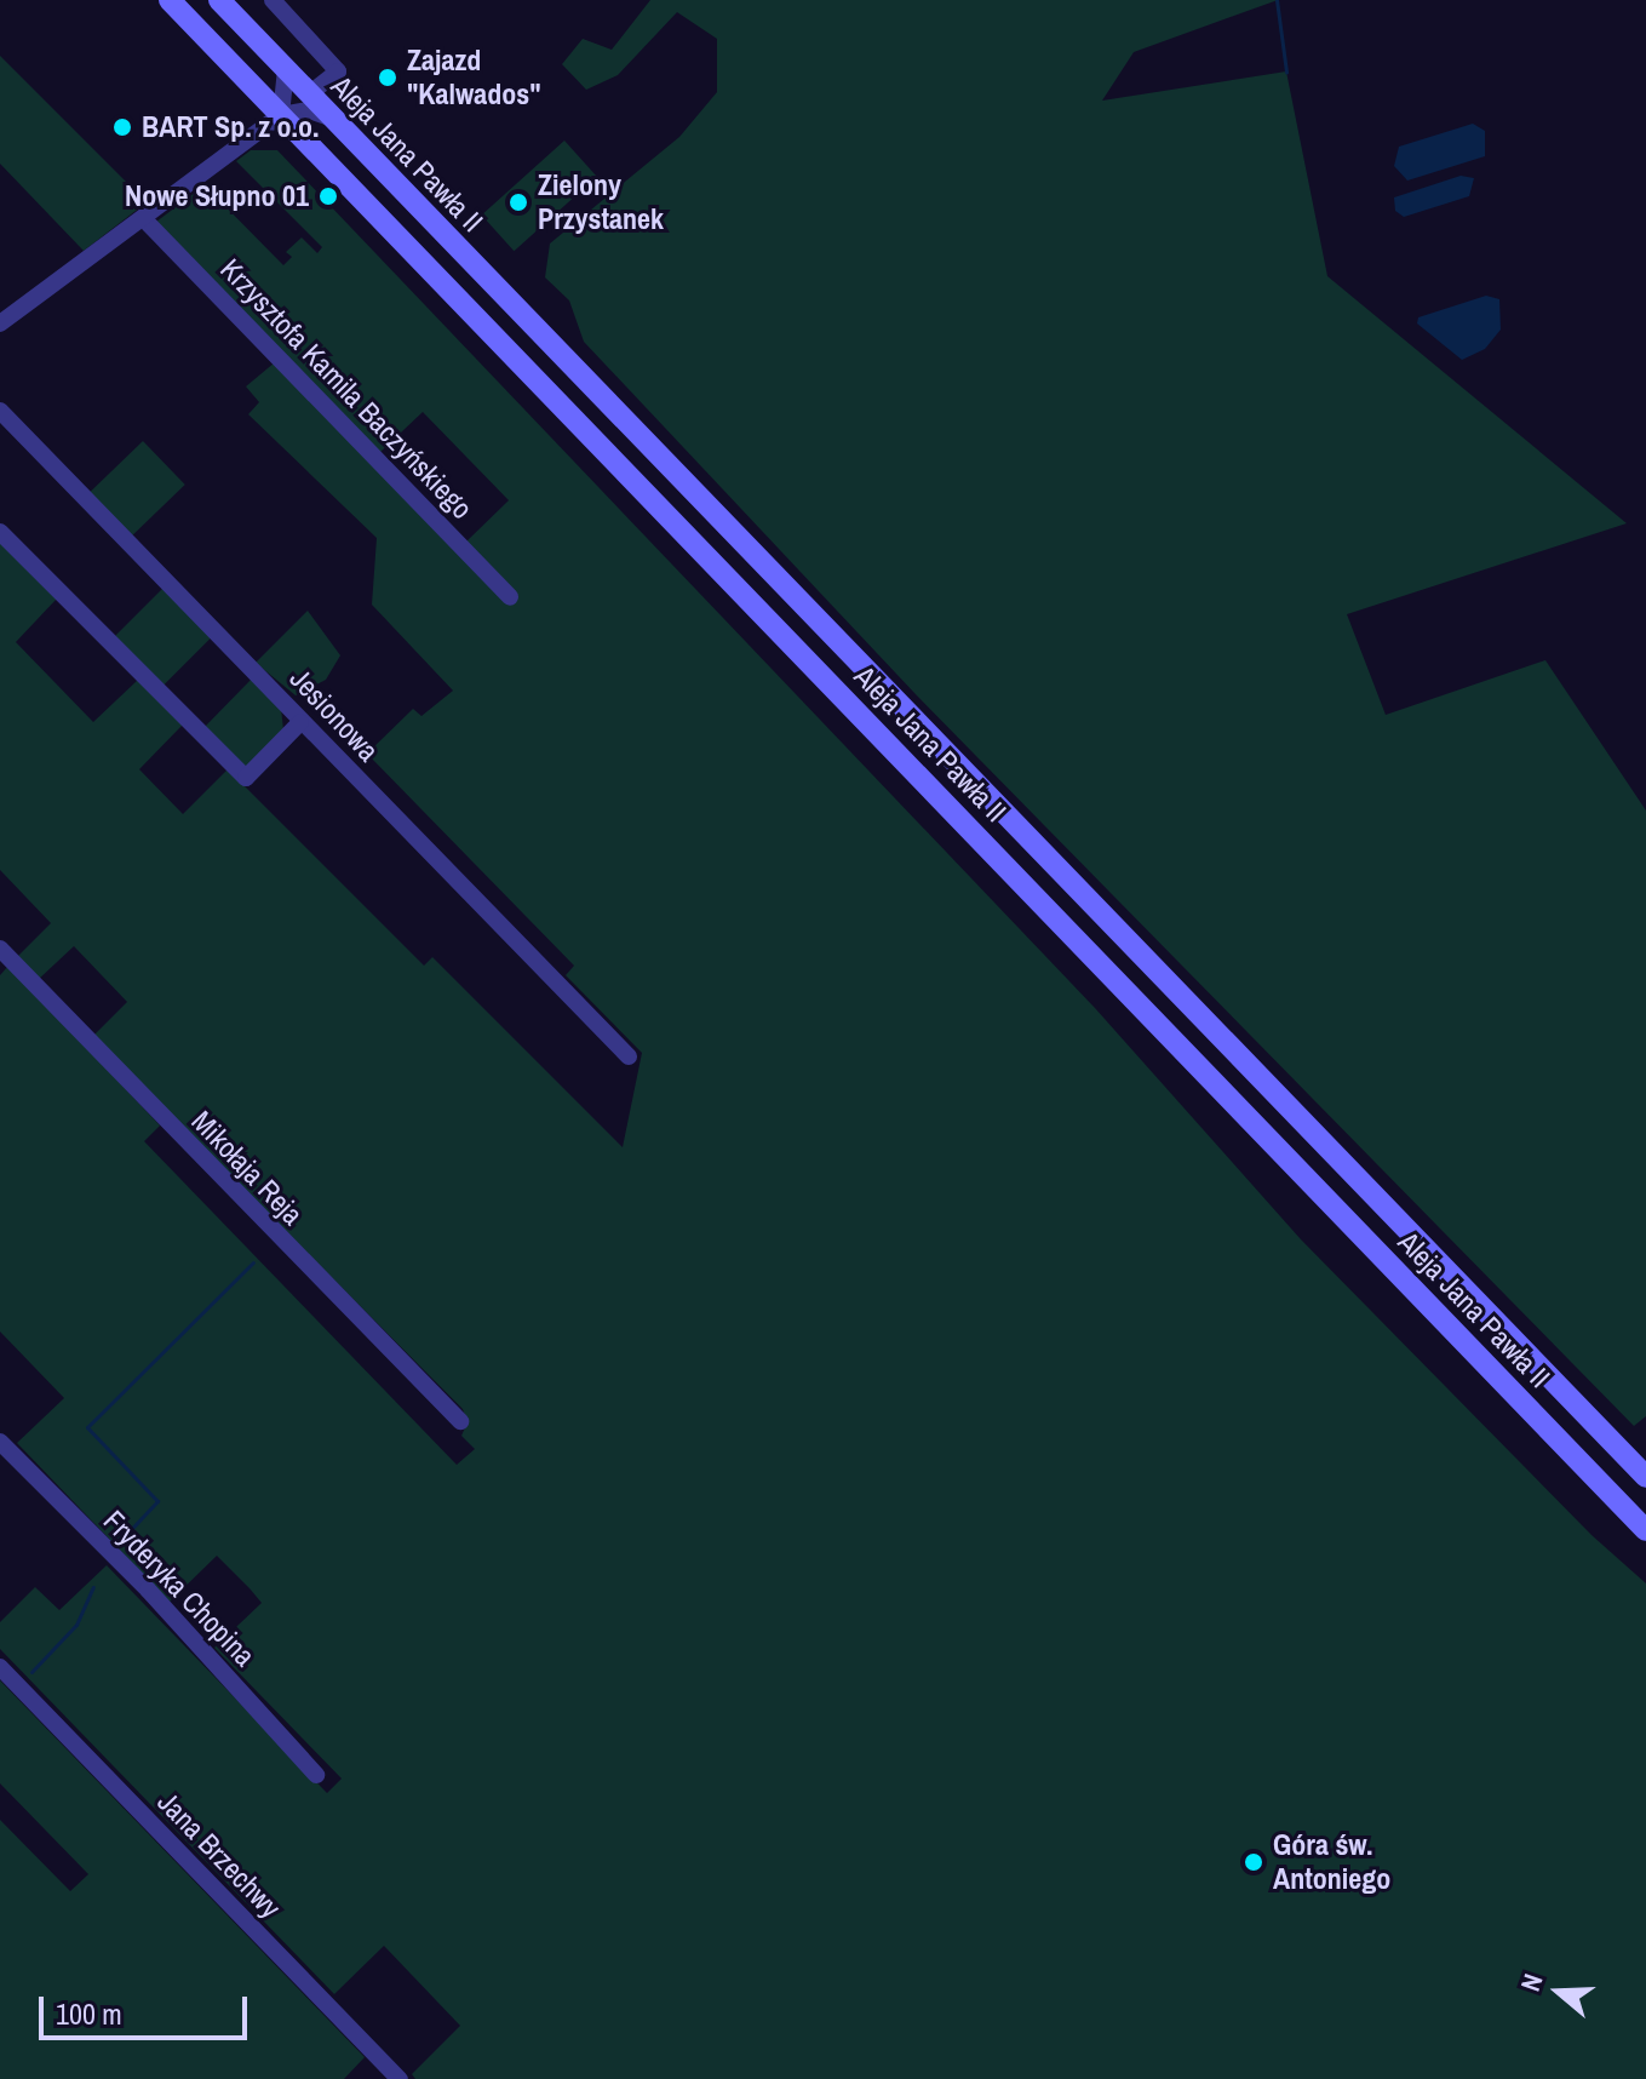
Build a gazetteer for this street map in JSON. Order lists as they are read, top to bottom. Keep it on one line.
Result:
{"streets":{"main road":["Aleja Jana Pawła II"],"street":["Krzysztofa Kamila Baczyńskiego","Jesionowa","Mikołaja Reja","Fryderyka Chopina","Jana Brzechwy"]},"places":["Zajazd \"Kalwados\"","BART Sp. z o.o.","Nowe Słupno 01","Zielony Przystanek","Góra św. Antoniego"],"scale_bar":"100 m","north":"left"}
